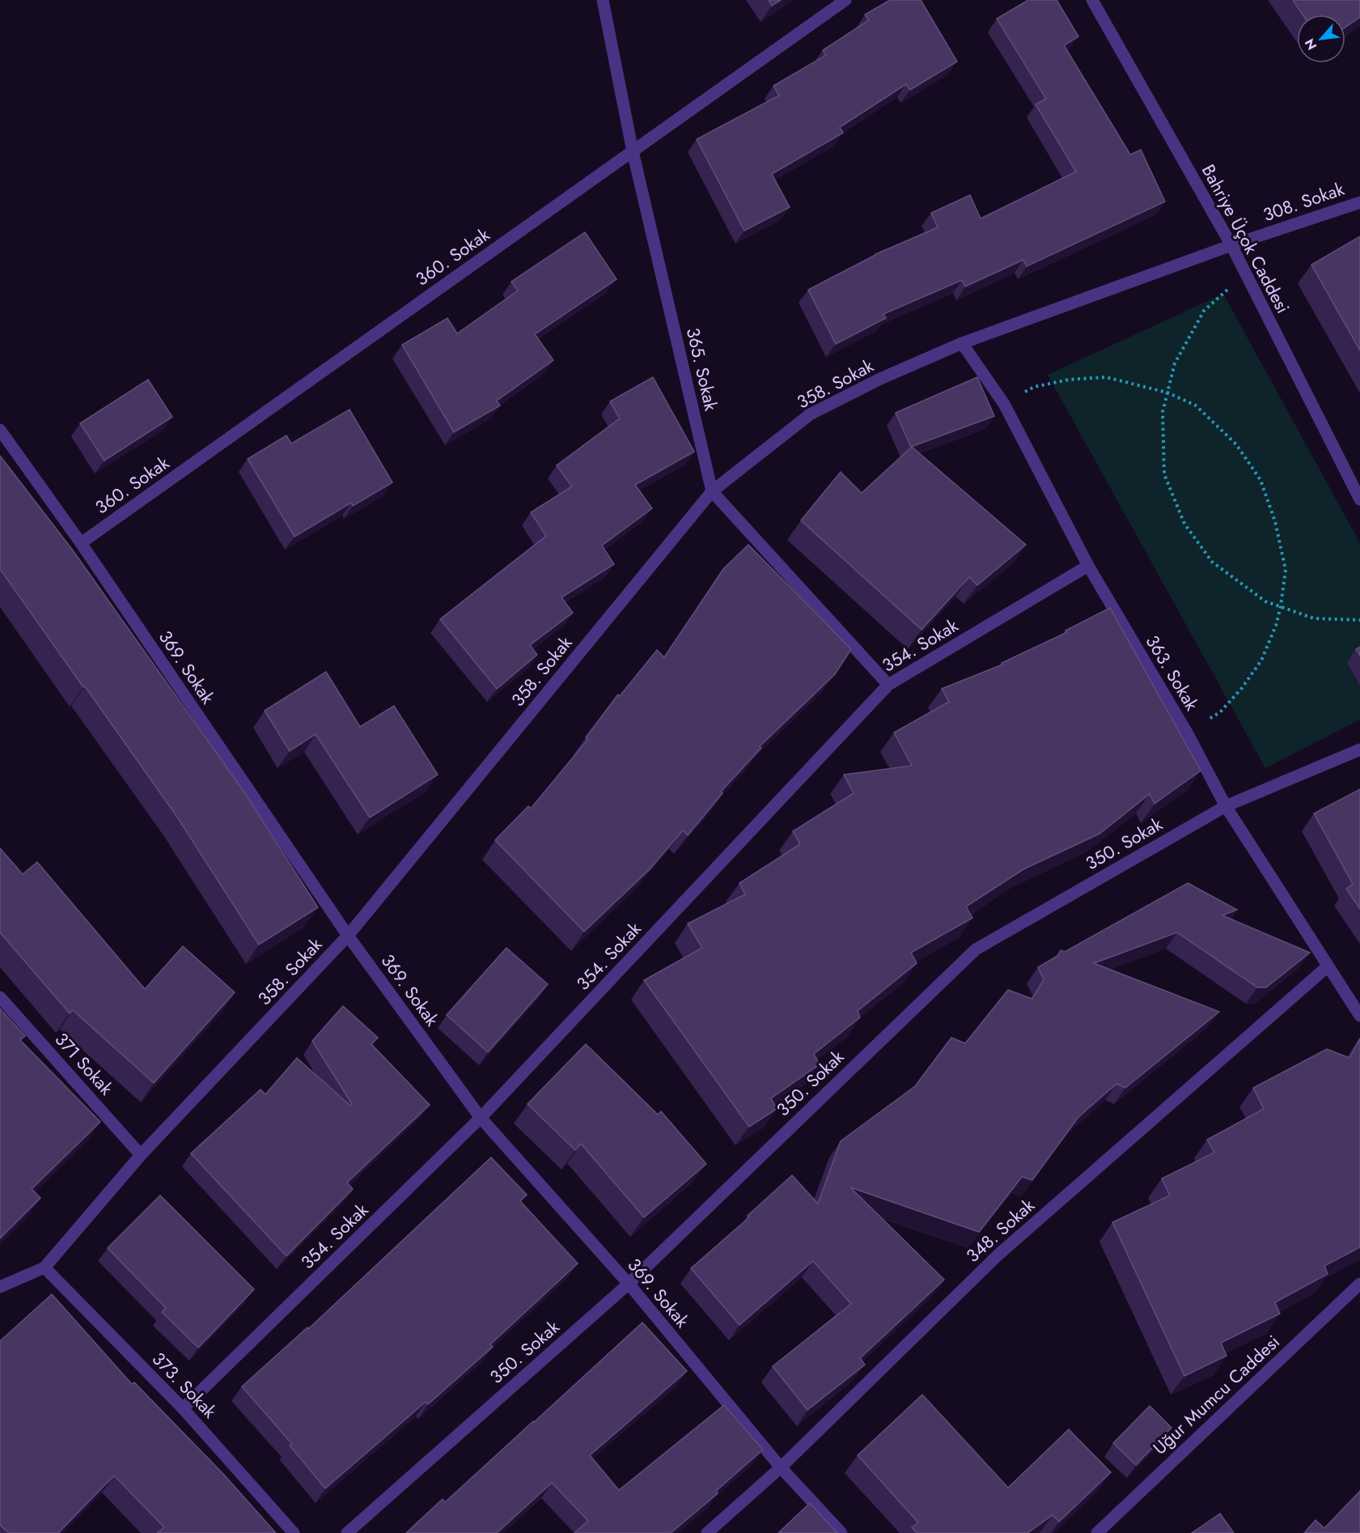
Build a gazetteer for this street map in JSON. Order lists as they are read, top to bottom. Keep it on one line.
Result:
{"streets":{"street":["308. Sokak","Bahriye Üçok Caddesi","360. Sokak","365. Sokak","358. Sokak","354. Sokak","369. Sokak","363. Sokak","350. Sokak","371 Sokak","348. Sokak","373. Sokak","Uğur Mumcu Caddesi"]},"crossings":[["308. Sokak","Bahriye Üçok Caddesi"],["308. Sokak","358. Sokak"],["Bahriye Üçok Caddesi","358. Sokak"],["360. Sokak","365. Sokak"],["360. Sokak","369. Sokak"],["365. Sokak","358. Sokak"],["365. Sokak","354. Sokak"],["358. Sokak","369. Sokak"],["358. Sokak","363. Sokak"],["358. Sokak","371 Sokak"],["358. Sokak","373. Sokak"],["354. Sokak","369. Sokak"],["354. Sokak","363. Sokak"],["354. Sokak","373. Sokak"],["369. Sokak","350. Sokak"],["369. Sokak","348. Sokak"],["363. Sokak","350. Sokak"],["363. Sokak","348. Sokak"]],"north":"bottom left"}
